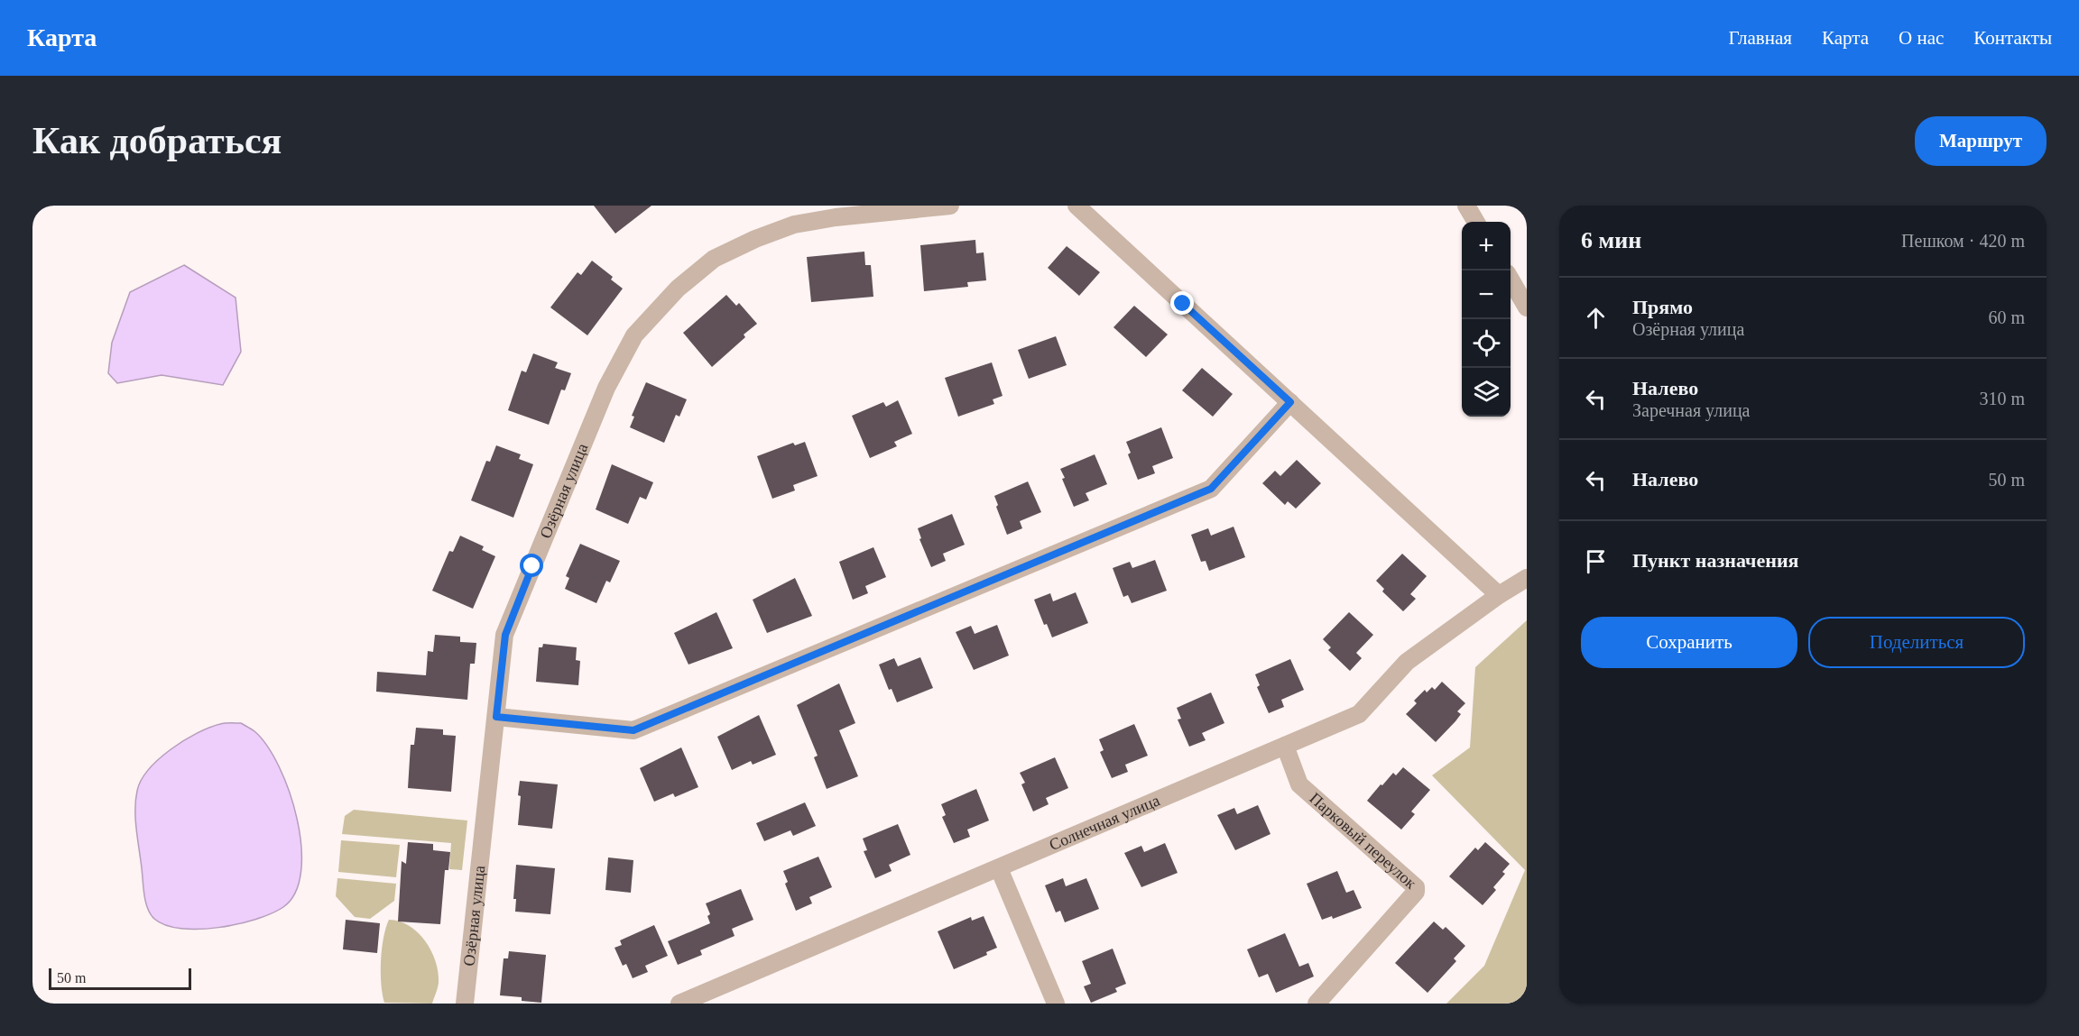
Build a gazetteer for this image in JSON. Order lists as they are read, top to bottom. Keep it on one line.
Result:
{"streets":{"street":["Озёрная улица","Солнечная улица","Парковый переулок"]},"crossings":[["Солнечная улица","Парковый переулок"]],"scale_bar":"50 m","page":{"header":"Карта","nav":["Главная","Карта","О нас","Контакты"],"buttons":["Маршрут",["Сохранить","Поделиться"]],"title":"Как добраться","heading":["6 мин","Пешком · 420 m"],"map_buttons":["+","−"],"list":[["Прямо","Озёрная улица","60 m"],["Налево","Заречная улица","310 m"],["Налево","50 m"],"Пункт назначения"],"scale":"50 m"}}
